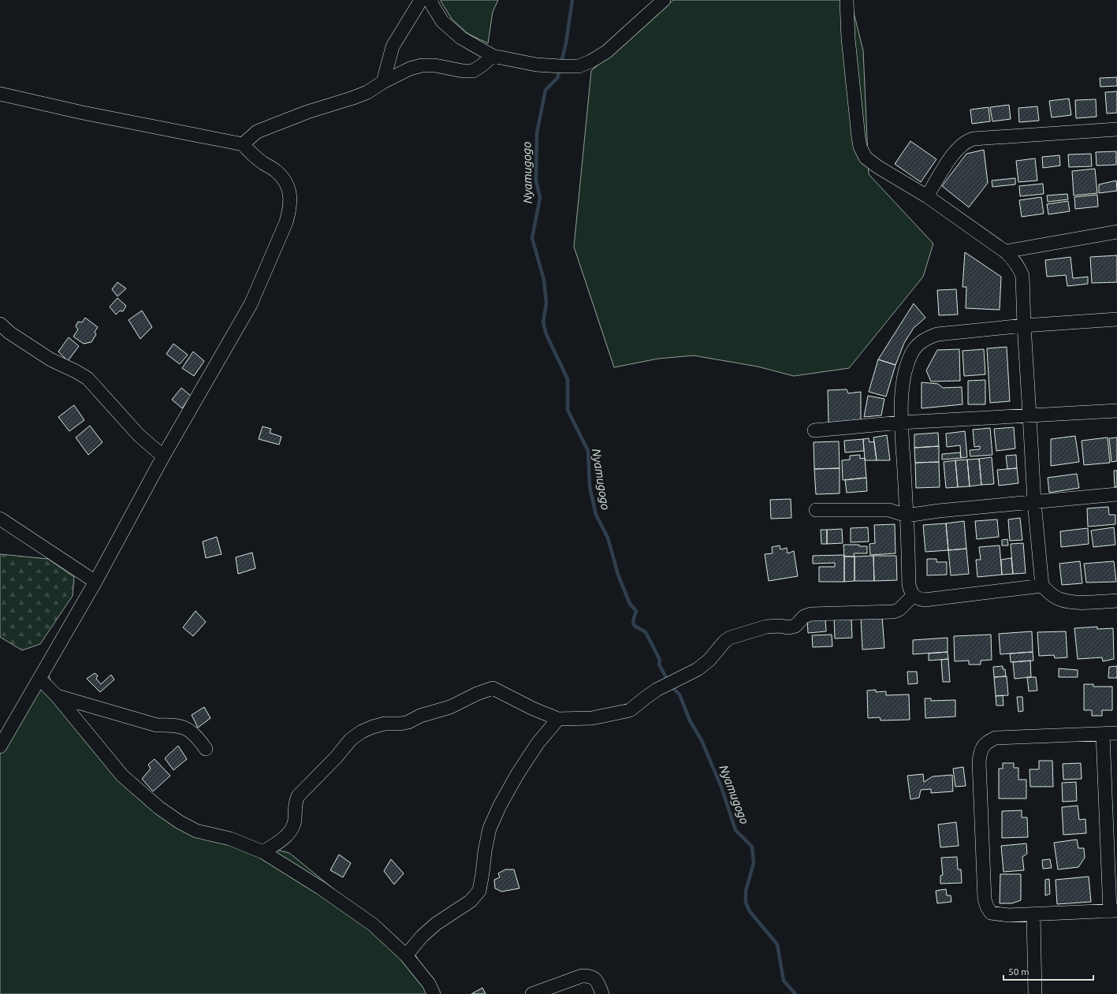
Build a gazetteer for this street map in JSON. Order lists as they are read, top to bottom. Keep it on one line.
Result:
{"water":["Nyamugogo"],"scale_bar":"50 m"}
